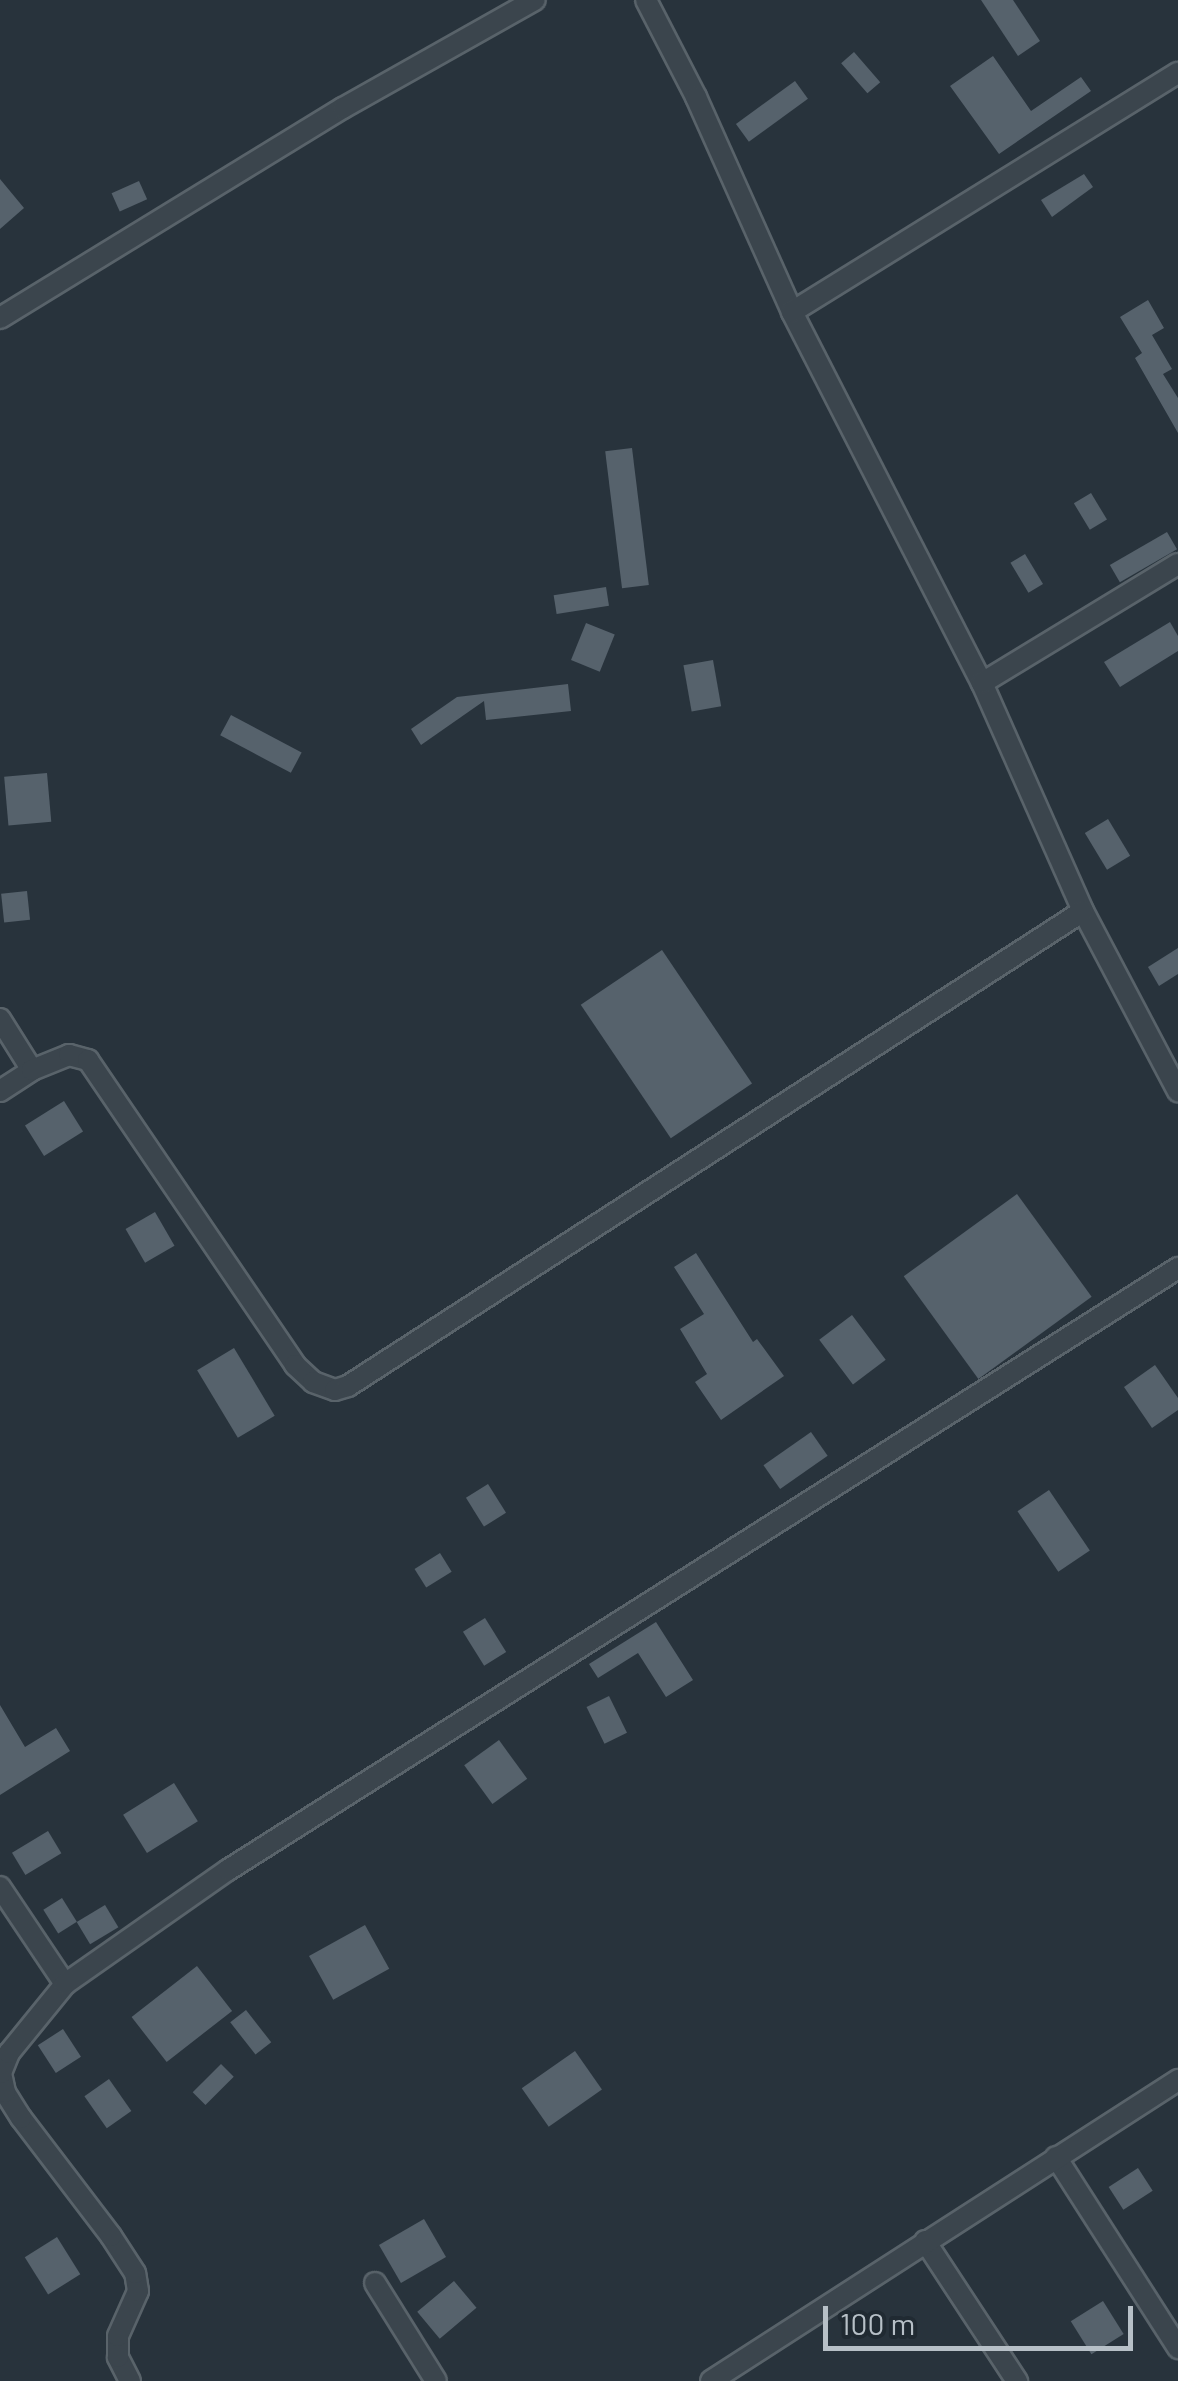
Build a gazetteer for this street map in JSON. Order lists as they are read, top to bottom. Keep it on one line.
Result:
{"scale_bar":"100 m"}
